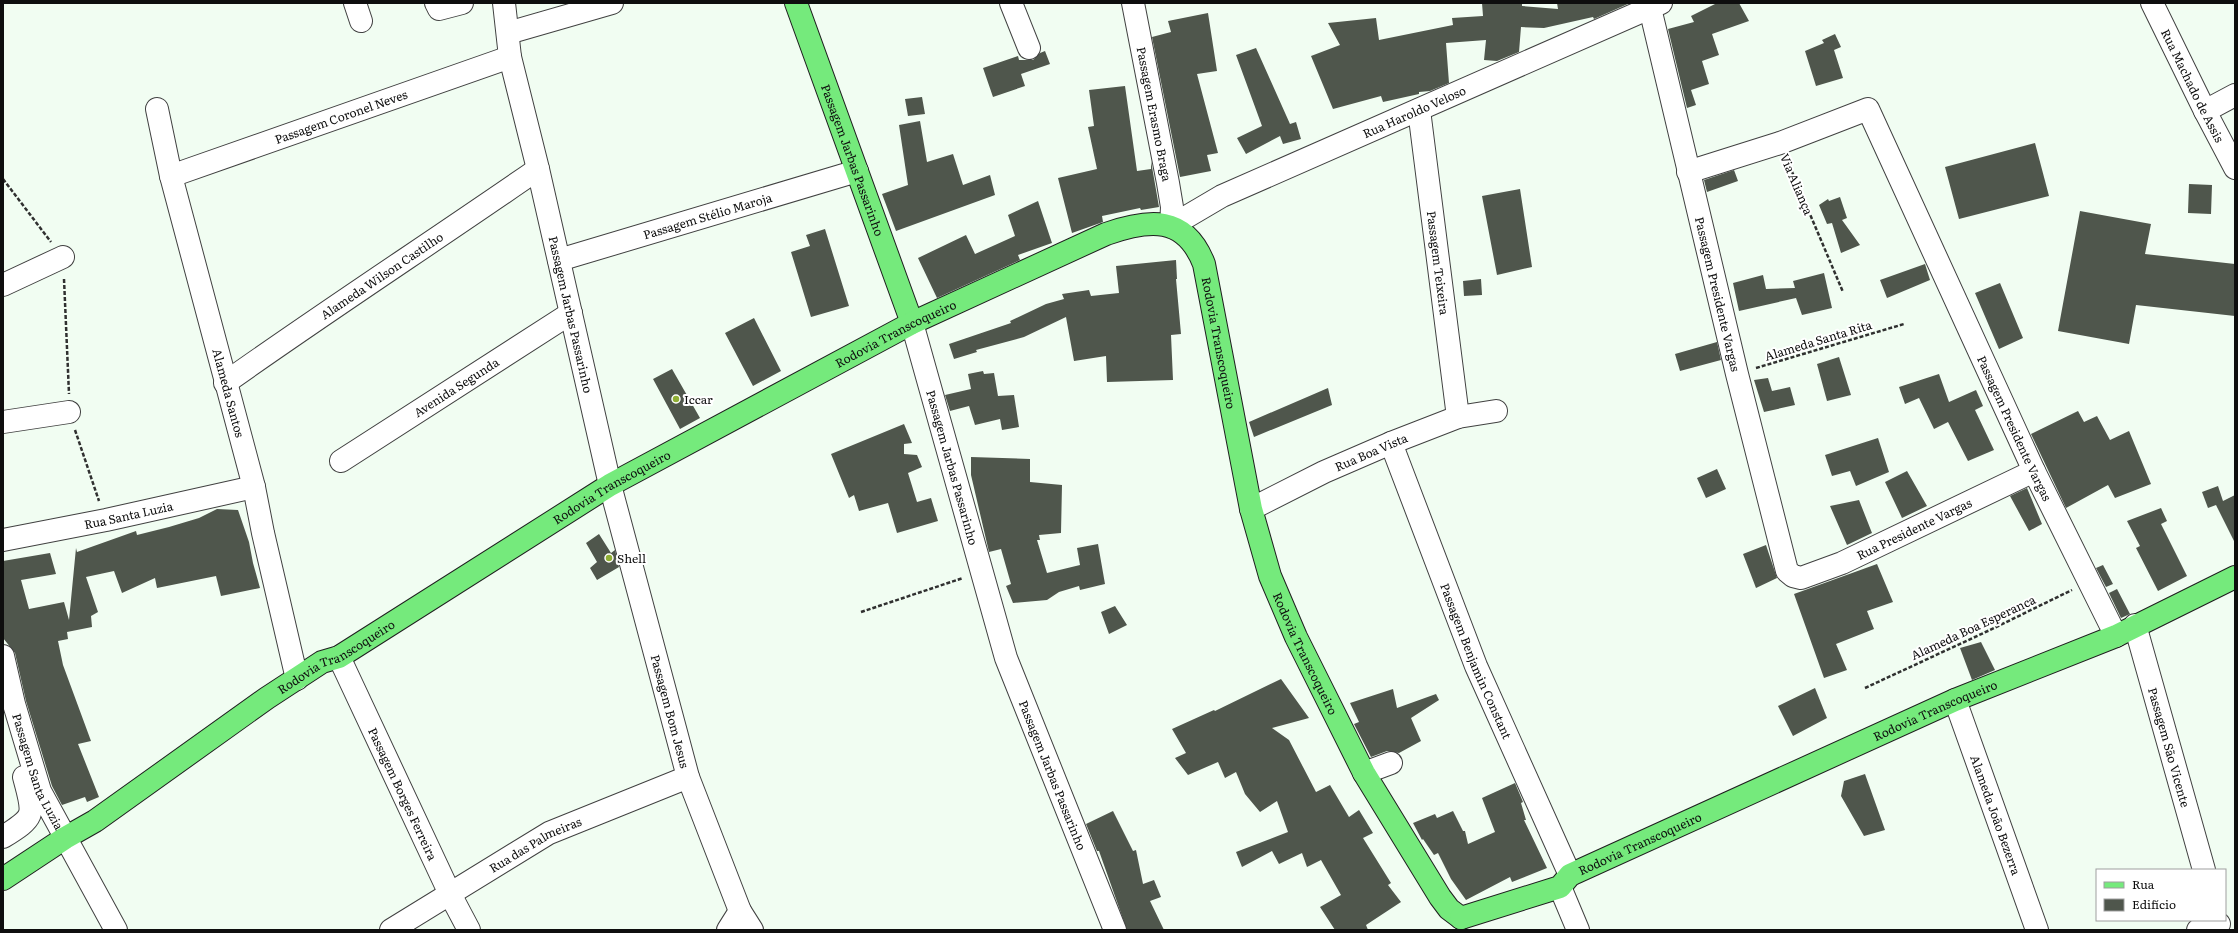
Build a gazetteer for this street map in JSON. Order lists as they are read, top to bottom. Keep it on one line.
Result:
{"streets":{"main road":["Passagem Jarbas Passarinho","Rodovia Transcoqueiro"],"street":["Rua Machado de Assis","Rua Haroldo Veloso","Passagem Erasmo Braga","Passagem Coronel Neves","Via Aliança","Passagem Stélio Maroja","Passagem Teixeira","Alameda Wilson Castilho","Passagem Presidente Vargas","Avenida Segunda","Alameda Santos","Rua Boa Vista","Rua Santa Luzia","Rua Presidente Vargas","Passagem Benjamin Constant","Passagem Bom Jesus","Passagem São Vicente","Passagem Santa Luzia","Passagem Borges Ferreira","Alameda João Bezerra","Rua das Palmeiras"],"path":["Alameda Santa Rita","Alameda Boa Esperanca"]},"crossings":[["Rua Haroldo Veloso","Passagem Erasmo Braga"],["Rua Haroldo Veloso","Passagem Teixeira"],["Rua Haroldo Veloso","Passagem Presidente Vargas"],["Rua Haroldo Veloso","Rodovia Transcoqueiro"],["Passagem Erasmo Braga","Rodovia Transcoqueiro"],["Passagem Coronel Neves","Passagem Jarbas Passarinho"],["Passagem Coronel Neves","Alameda Santos"],["Passagem Jarbas Passarinho","Passagem Stélio Maroja"],["Passagem Jarbas Passarinho","Alameda Wilson Castilho"],["Passagem Jarbas Passarinho","Rodovia Transcoqueiro"],["Passagem Jarbas Passarinho","Avenida Segunda"],["Passagem Jarbas Passarinho","Passagem Bom Jesus"],["Via Aliança","Passagem Presidente Vargas"],["Passagem Teixeira","Rua Boa Vista"],["Alameda Wilson Castilho","Alameda Santos"],["Passagem Presidente Vargas","Rodovia Transcoqueiro"],["Passagem Presidente Vargas","Alameda Santa Rita"],["Passagem Presidente Vargas","Rua Presidente Vargas"],["Passagem Presidente Vargas","Alameda Boa Esperanca"],["Rodovia Transcoqueiro","Alameda Santos"],["Rodovia Transcoqueiro","Rua Boa Vista"],["Rodovia Transcoqueiro","Passagem Benjamin Constant"],["Rodovia Transcoqueiro","Passagem Bom Jesus"],["Rodovia Transcoqueiro","Passagem São Vicente"],["Rodovia Transcoqueiro","Passagem Santa Luzia"],["Rodovia Transcoqueiro","Passagem Borges Ferreira"],["Rodovia Transcoqueiro","Alameda João Bezerra"],["Alameda Santos","Rua Santa Luzia"],["Rua Boa Vista","Passagem Benjamin Constant"],["Passagem Bom Jesus","Rua das Palmeiras"],["Passagem Borges Ferreira","Rua das Palmeiras"]],"places":["Iccar","Shell"],"legend":["Rua","Edifício"]}
